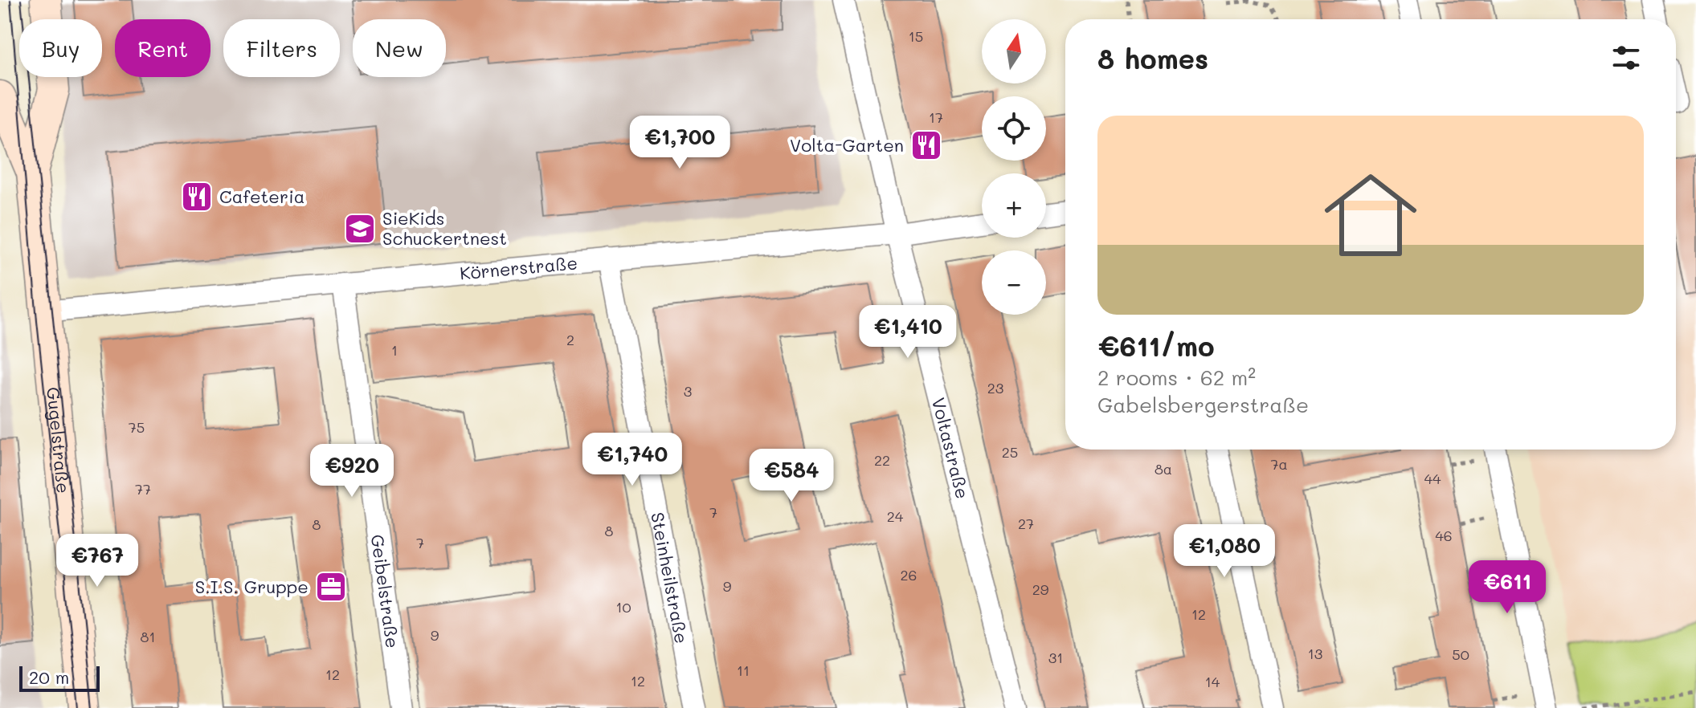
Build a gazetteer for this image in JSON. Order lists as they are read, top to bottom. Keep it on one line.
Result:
{"streets":{"street":["Körnerstraße","Gugelstraße","Voltastraße","Steinheilstraße","Geibelstraße"]},"crossings":[["Körnerstraße","Gugelstraße"],["Körnerstraße","Voltastraße"],["Körnerstraße","Steinheilstraße"],["Körnerstraße","Geibelstraße"]],"places":{"restaurant":["Volta-Garten","Cafeteria"],"school or university":["SieKids Schuckertnest"],"office":["S.I.S. Gruppe"]},"house_numbers":["15","17","2","1","23","3","75","25","22","7a","8a","44","77","7","24","27","8","8","46","7","26","9","29","10","12","9","81","13","50","31","11","12","12","14"],"scale_bar":"20 m","north":"top","page":{"map_buttons":["+","−"],"chip":["Buy","Rent","Filters","New"],"heading":"8 homes","list":[{"name":"€611/mo","note":"2 rooms · 62 m² · Gabelsbergerstraße"}],"price":["€1,700","€1,410","€1,740","€920","€584","€1,080","€767","€611"],"scale":"20 m"}}
